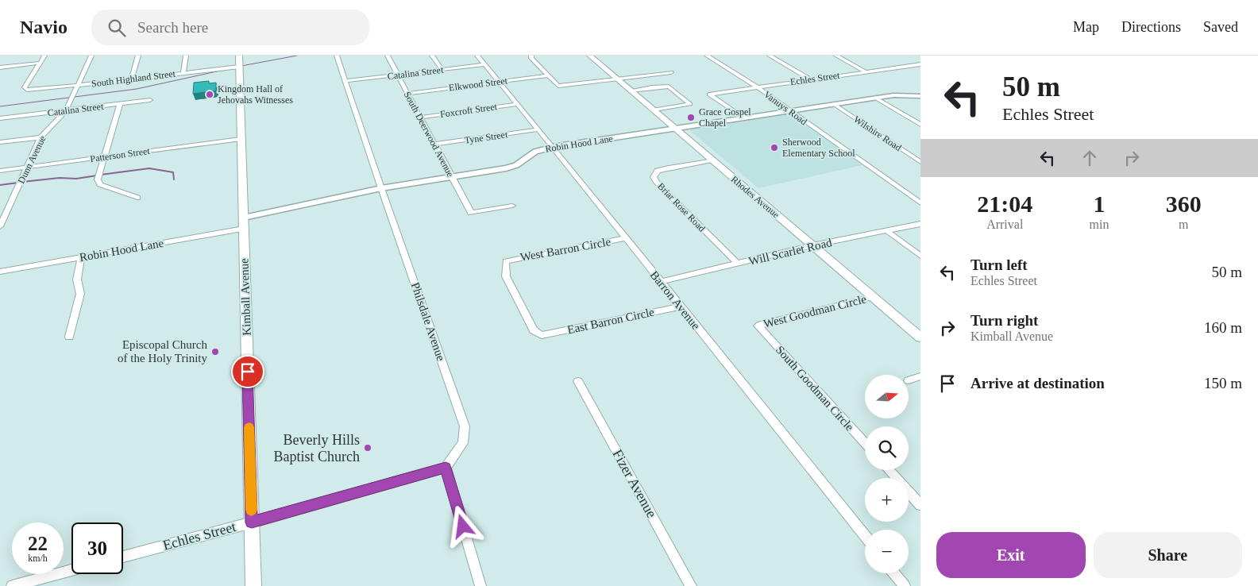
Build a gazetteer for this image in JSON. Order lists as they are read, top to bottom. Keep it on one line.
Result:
{"streets":{"main road":["Rhodes Avenue","Kimball Avenue"],"street":["Catalina Street","South Highland Street","Echles Street","Elkwood Street","Vanuys Road","Foxcroft Street","Wilshire Road","South Deerwood Avenue","Tyne Street","Robin Hood Lane","Patterson Street","Dunn Avenue","Briar Rose Road","West Barron Circle","Will Scarlet Road","Barron Avenue","West Goodman Circle","East Barron Circle","Philsdale Avenue","South Goodman Circle","Fizer Avenue"]},"crossings":[["Catalina Street","South Deerwood Avenue"],["Catalina Street","Dunn Avenue"],["Catalina Street","Barron Avenue"],["Catalina Street","Philsdale Avenue"],["South Highland Street","Dunn Avenue"],["South Highland Street","Kimball Avenue"],["Echles Street","Vanuys Road"],["Echles Street","Robin Hood Lane"],["Echles Street","Kimball Avenue"],["Echles Street","Philsdale Avenue"],["Elkwood Street","South Deerwood Avenue"],["Elkwood Street","Barron Avenue"],["Vanuys Road","Robin Hood Lane"],["Foxcroft Street","South Deerwood Avenue"],["Foxcroft Street","Barron Avenue"],["Wilshire Road","Robin Hood Lane"],["South Deerwood Avenue","Tyne Street"],["South Deerwood Avenue","Robin Hood Lane"],["Tyne Street","Barron Avenue"],["Robin Hood Lane","Rhodes Avenue"],["Robin Hood Lane","Kimball Avenue"],["Robin Hood Lane","Barron Avenue"],["Robin Hood Lane","Philsdale Avenue"],["Patterson Street","Dunn Avenue"],["Patterson Street","Kimball Avenue"],["Rhodes Avenue","Briar Rose Road"],["Rhodes Avenue","Will Scarlet Road"],["Rhodes Avenue","West Goodman Circle"],["Briar Rose Road","Will Scarlet Road"],["West Barron Circle","Barron Avenue"],["West Barron Circle","East Barron Circle"],["Will Scarlet Road","Barron Avenue"],["Barron Avenue","East Barron Circle"],["West Goodman Circle","South Goodman Circle"]],"places":["Kingdom Hall of Jehovahs Witnesses","Grace Gospel Chapel","Sherwood Elementary School","Episcopal Church of the Holy Trinity","Beverly Hills Baptist Church"],"north":"right","page":{"header":"Navio","search":"Search here","nav":["Map","Directions","Saved"],"turn":["50 m","Echles Street"],"eta":["21:04","Arrival","1","min","360","m"],"list":[{"name":"Turn left","note":"Echles Street","value":"50 m"},{"name":"Turn right","note":"Kimball Avenue","value":"160 m"},{"name":"Arrive at destination","value":"150 m"}],"map_buttons":["+","−"],"speed":"22 km/h","limit":"30","buttons":["Exit","Share"]}}
